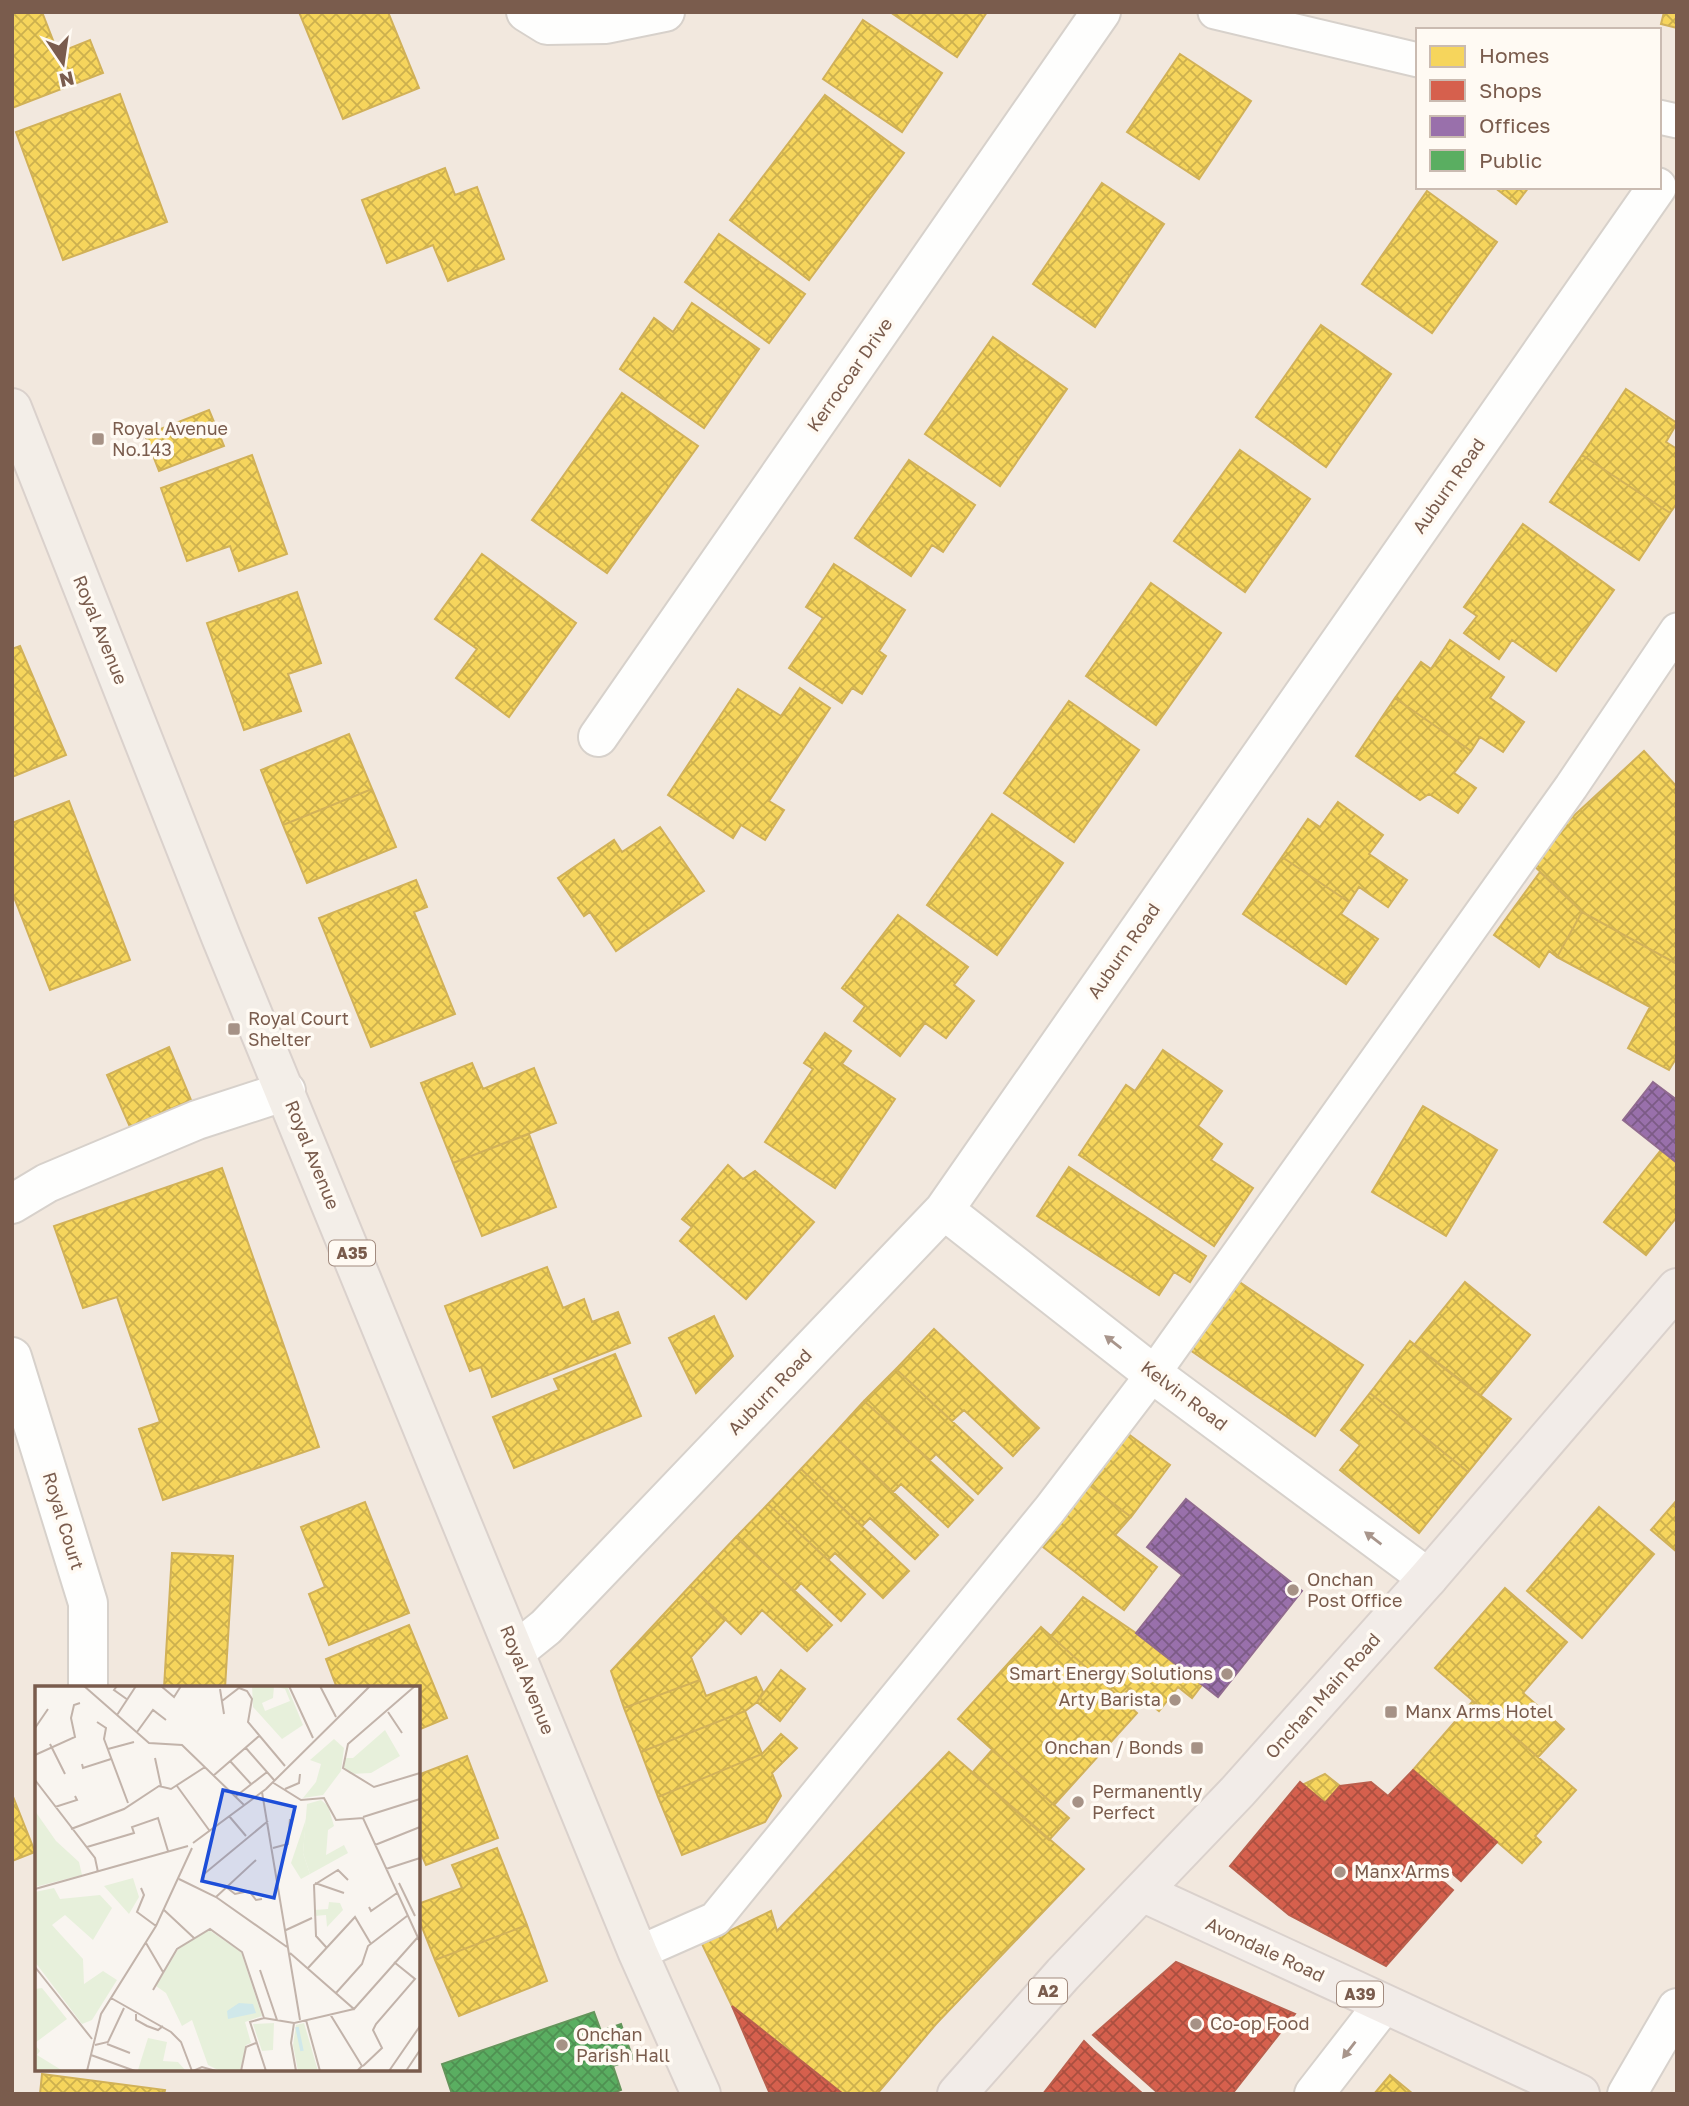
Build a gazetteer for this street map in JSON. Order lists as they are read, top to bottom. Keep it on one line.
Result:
{"streets":{"highway":["Onchan Main Road","Avondale Road","A2","A39"],"main road":["Royal Avenue","A35"],"street":["Kerrocoar Drive","Auburn Road","Kelvin Road","Royal Court"]},"crossings":[["Auburn Road","Royal Avenue"],["Auburn Road","Kelvin Road"],["Kelvin Road","Onchan Main Road"],["Onchan Main Road","Avondale Road"]],"one_way":["Kelvin Road"],"places":{"transit":["Royal Avenue No.143","Royal Court Shelter","Manx Arms Hotel","Onchan / Bonds"],"other":["Onchan Post Office","Smart Energy Solutions","Arty Barista","Permanently Perfect","Manx Arms","Co-op Food","Onchan Parish Hall"]},"legend":["Homes","Shops","Offices","Public"],"north":"bottom"}
